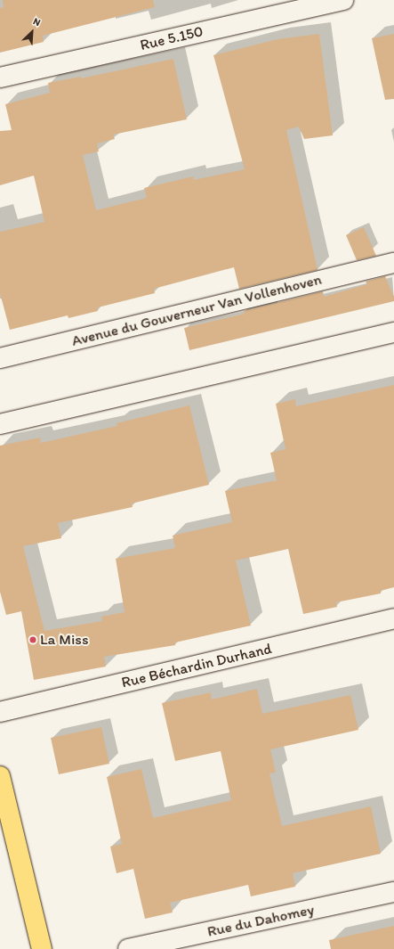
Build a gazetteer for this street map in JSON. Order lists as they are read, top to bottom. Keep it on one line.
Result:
{"streets":{"street":["Rue 5.150","Avenue du Gouverneur Van Vollenhoven","Rue Béchardin Durhand","Rue du Dahomey"]},"places":["La Miss"],"north":"top right"}
